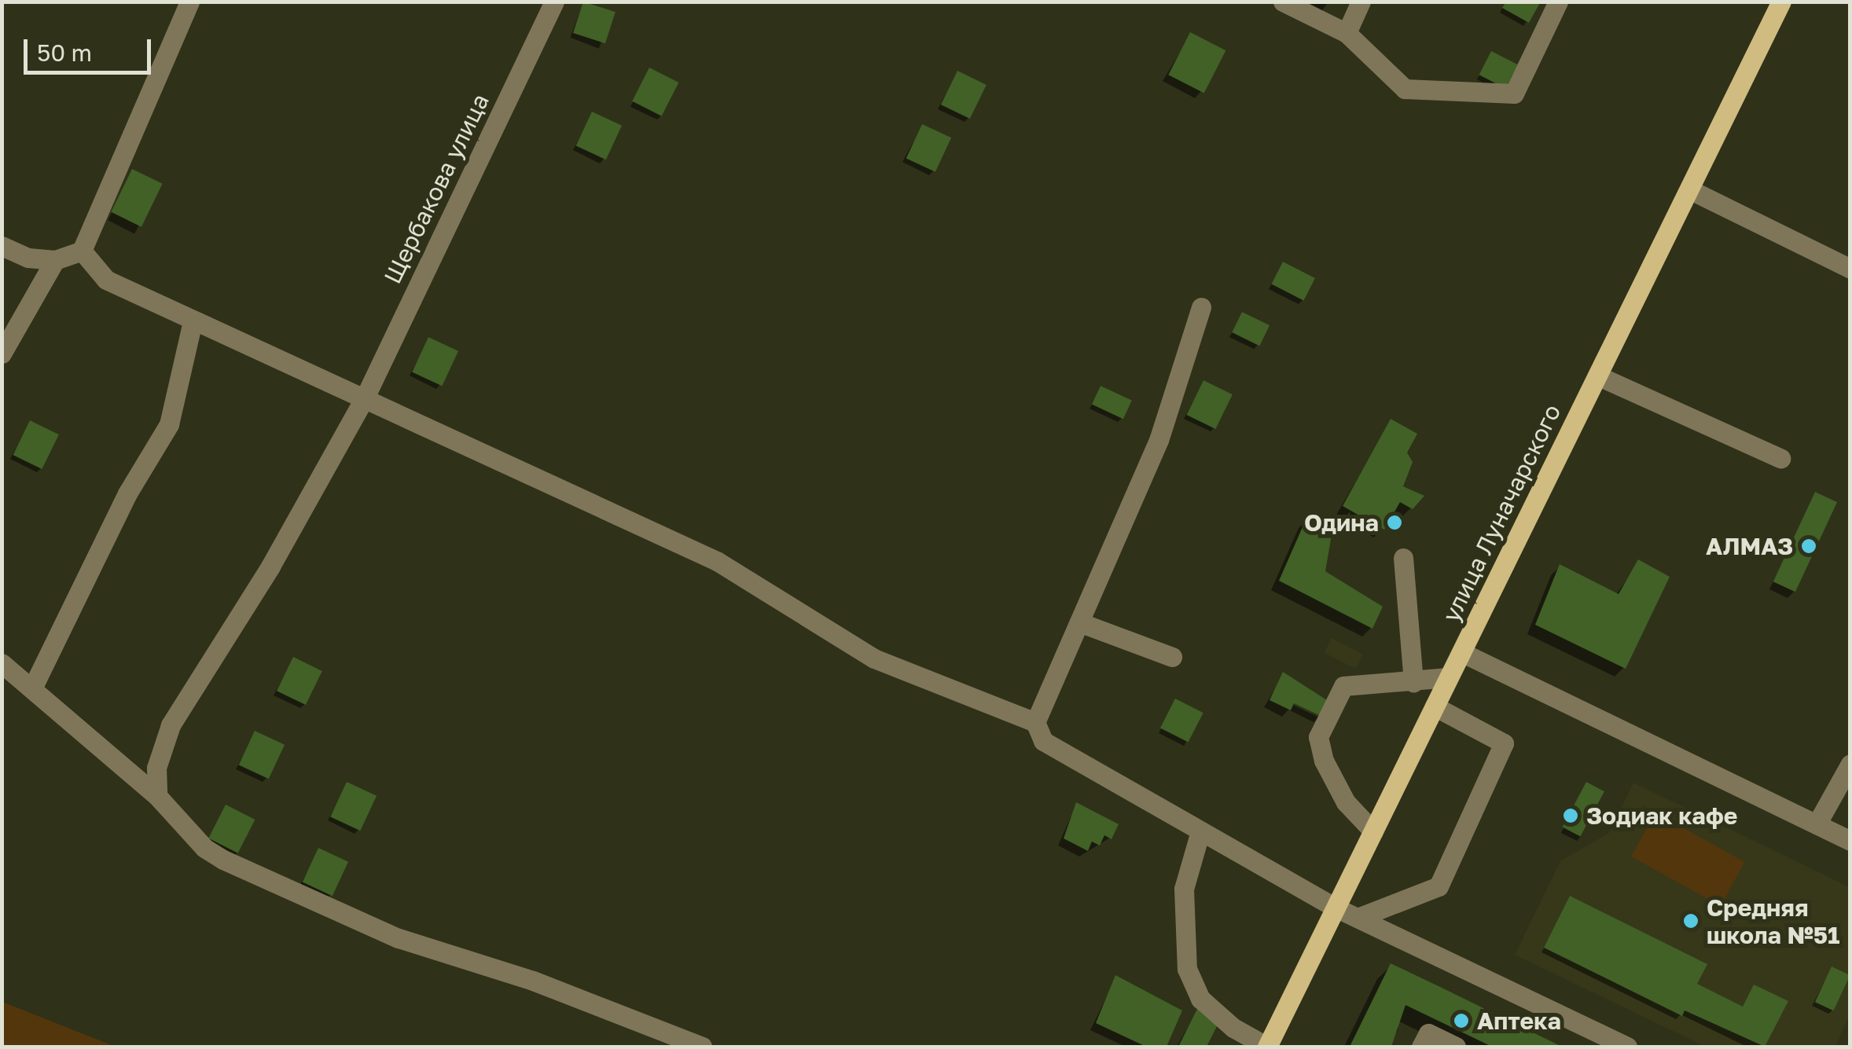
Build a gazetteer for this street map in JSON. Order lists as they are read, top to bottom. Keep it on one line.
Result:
{"streets":{"main road":["улица Луначарского"],"street":["Щербакова улица"]},"places":["Одина","АЛМАЗ","Зодиак кафе","Средняя школа №51","Аптека"],"scale_bar":"50 m"}
